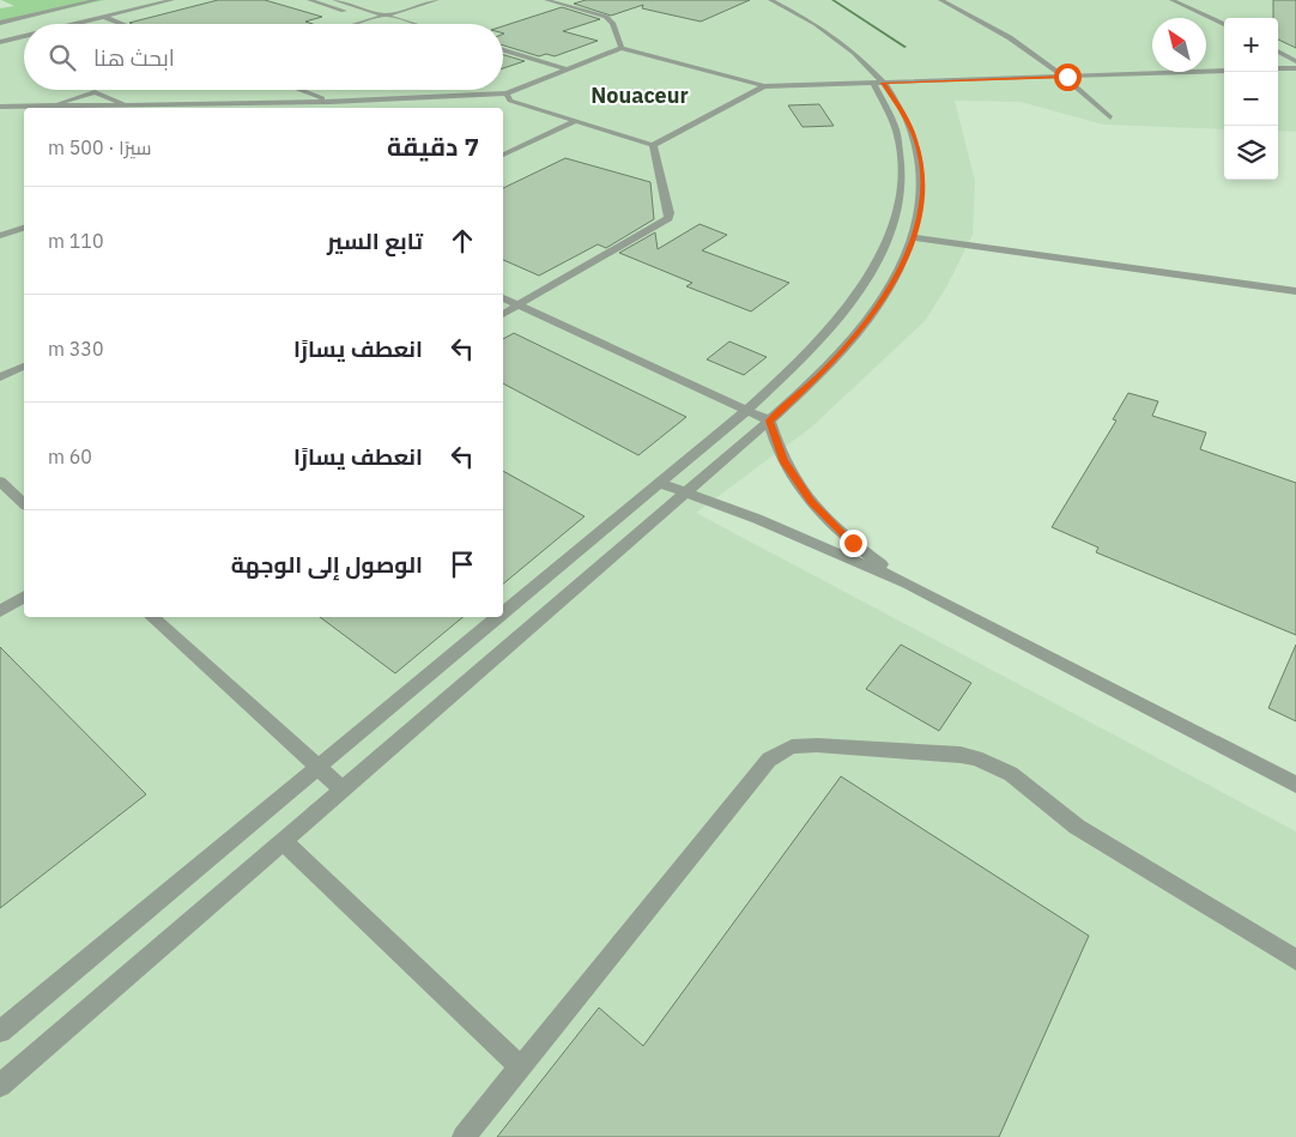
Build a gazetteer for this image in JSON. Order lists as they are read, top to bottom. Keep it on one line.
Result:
{"districts":["Nouaceur"],"north":"top left","page":{"map_buttons":["+","−"],"search":"ابحث هنا","heading":["7 دقيقة","سيرًا · 500 m"],"list":[["تابع السير","110 m"],["انعطف يسارًا","330 m"],["انعطف يسارًا","60 m"],"الوصول إلى الوجهة"]}}
